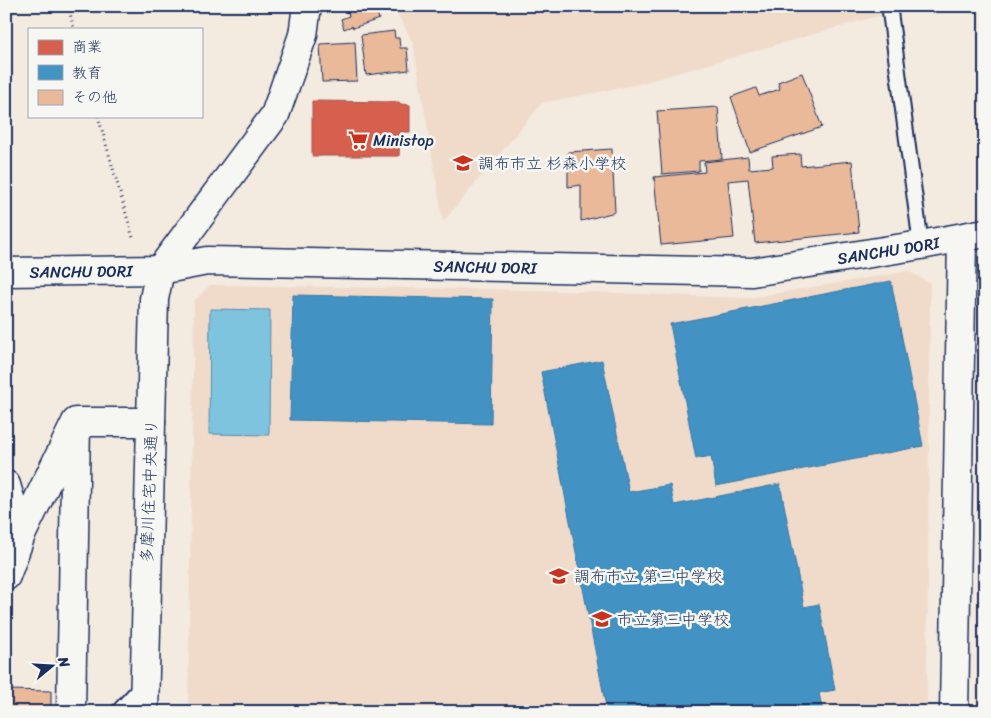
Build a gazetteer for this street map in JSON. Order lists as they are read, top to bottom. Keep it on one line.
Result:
{"streets":{"street":["SANCHU DORI","多摩川住宅中央通り"]},"crossings":[["SANCHU DORI","多摩川住宅中央通り"]],"places":{"supermarket":["Ministop"],"school or university":["調布市立 杉森小学校","調布市立 第三中学校","市立第三中学校"]},"legend":["商業","教育","その他"],"north":"right"}
